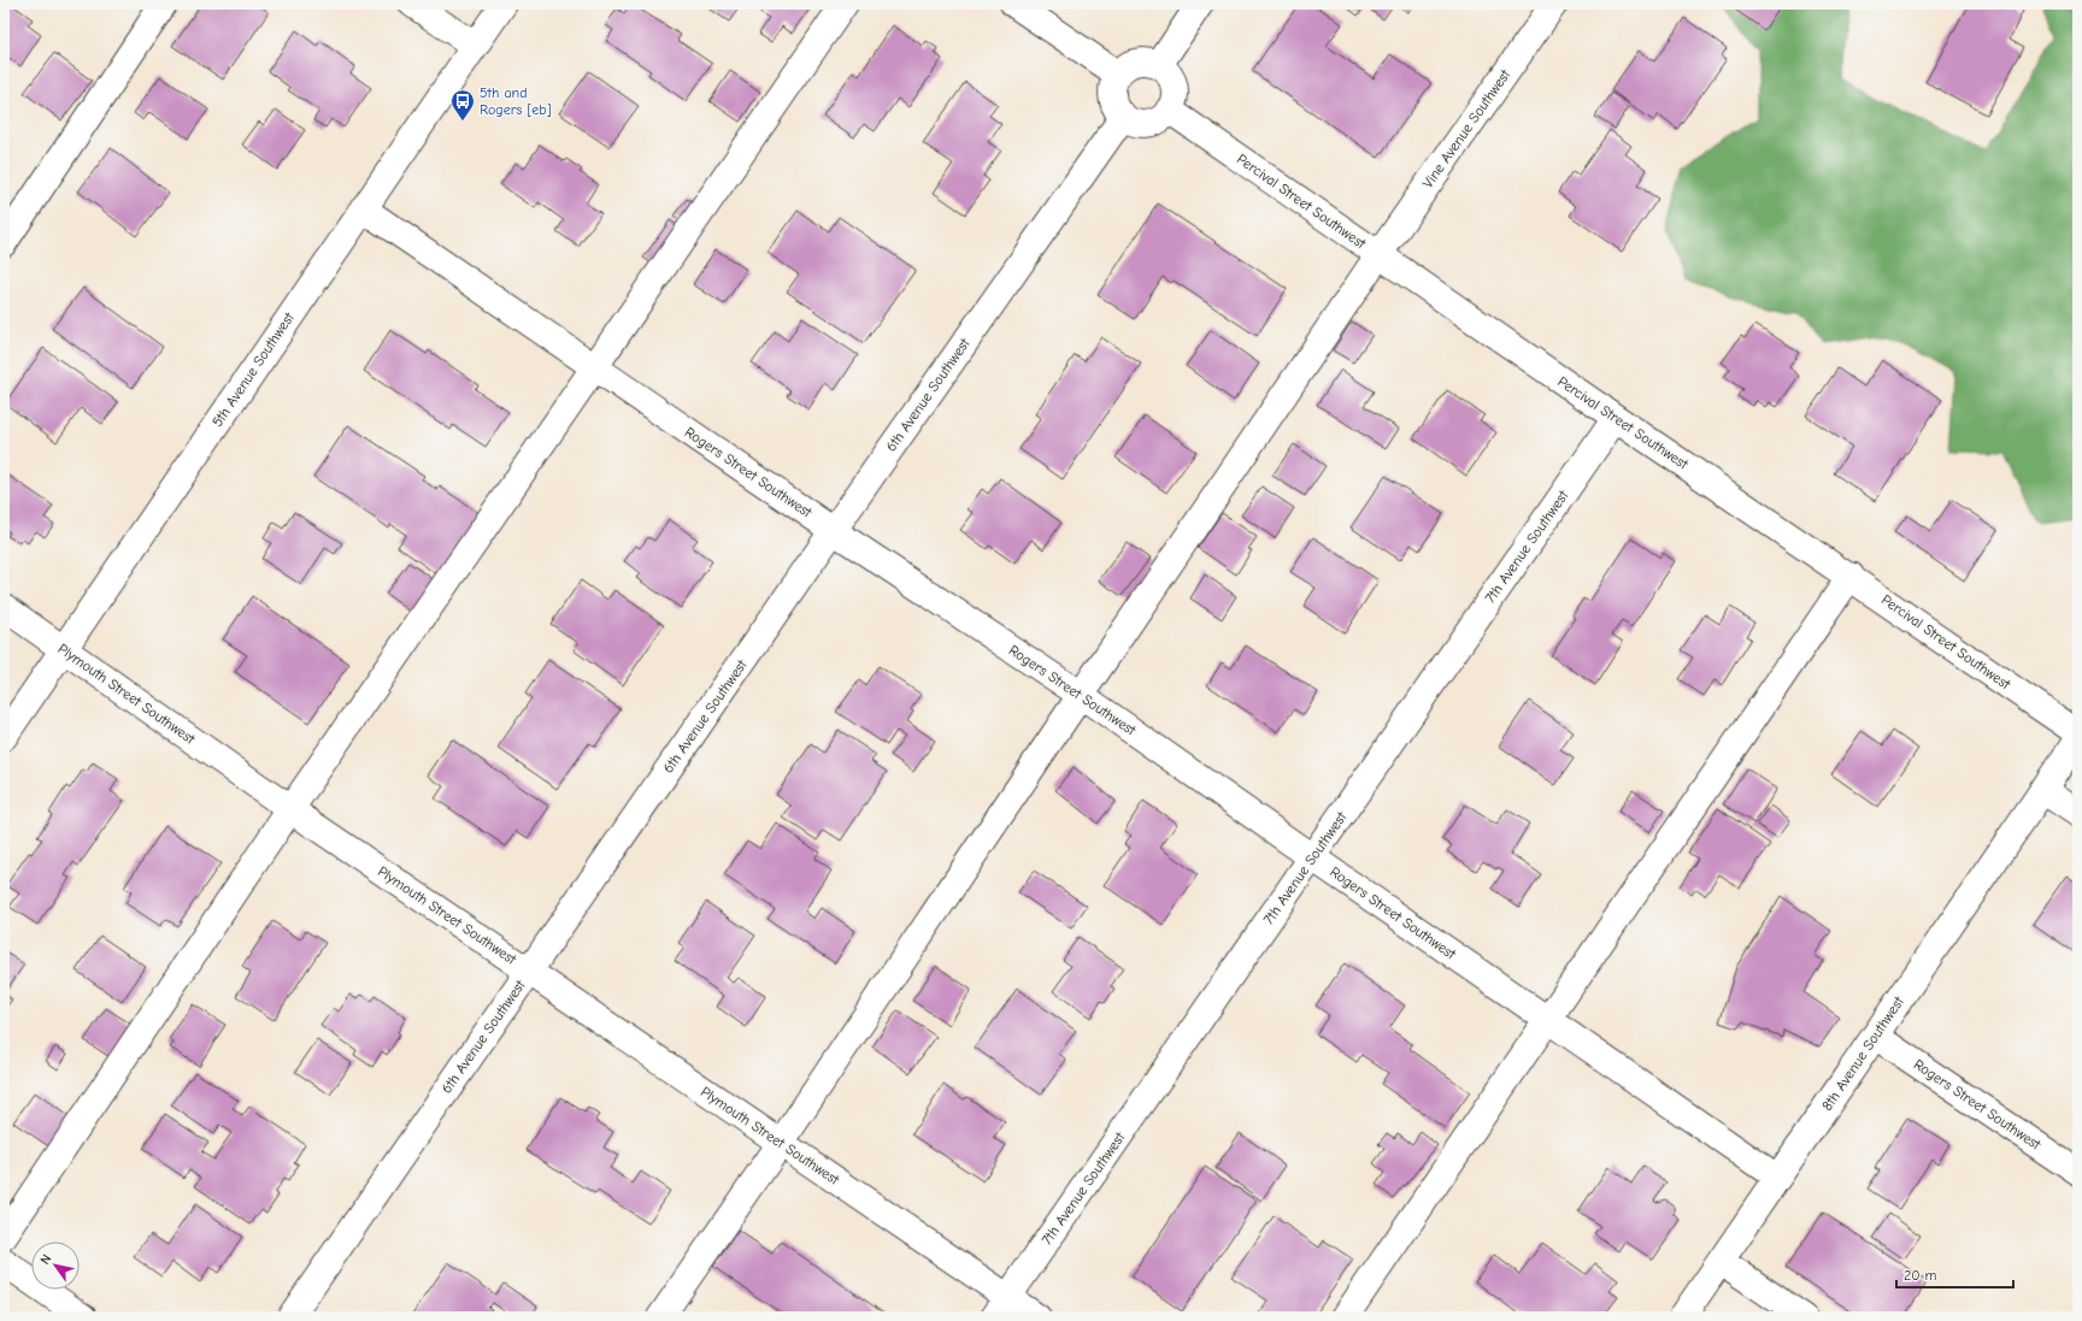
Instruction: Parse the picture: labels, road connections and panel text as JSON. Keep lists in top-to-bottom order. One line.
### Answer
{"streets":{"street":["Vine Avenue Southwest","Percival Street Southwest","5th Avenue Southwest","6th Avenue Southwest","Rogers Street Southwest","7th Avenue Southwest","Plymouth Street Southwest","8th Avenue Southwest"]},"crossings":[["Vine Avenue Southwest","Percival Street Southwest"],["Vine Avenue Southwest","Rogers Street Southwest"],["Vine Avenue Southwest","Plymouth Street Southwest"],["Percival Street Southwest","6th Avenue Southwest"],["Percival Street Southwest","7th Avenue Southwest"],["5th Avenue Southwest","Rogers Street Southwest"],["5th Avenue Southwest","Plymouth Street Southwest"],["6th Avenue Southwest","Rogers Street Southwest"],["6th Avenue Southwest","Plymouth Street Southwest"],["Rogers Street Southwest","7th Avenue Southwest"],["Rogers Street Southwest","8th Avenue Southwest"],["7th Avenue Southwest","Plymouth Street Southwest"]],"places":{"bus stop":["5th and Rogers [eb]"]},"scale_bar":"20 m","north":"top left"}
